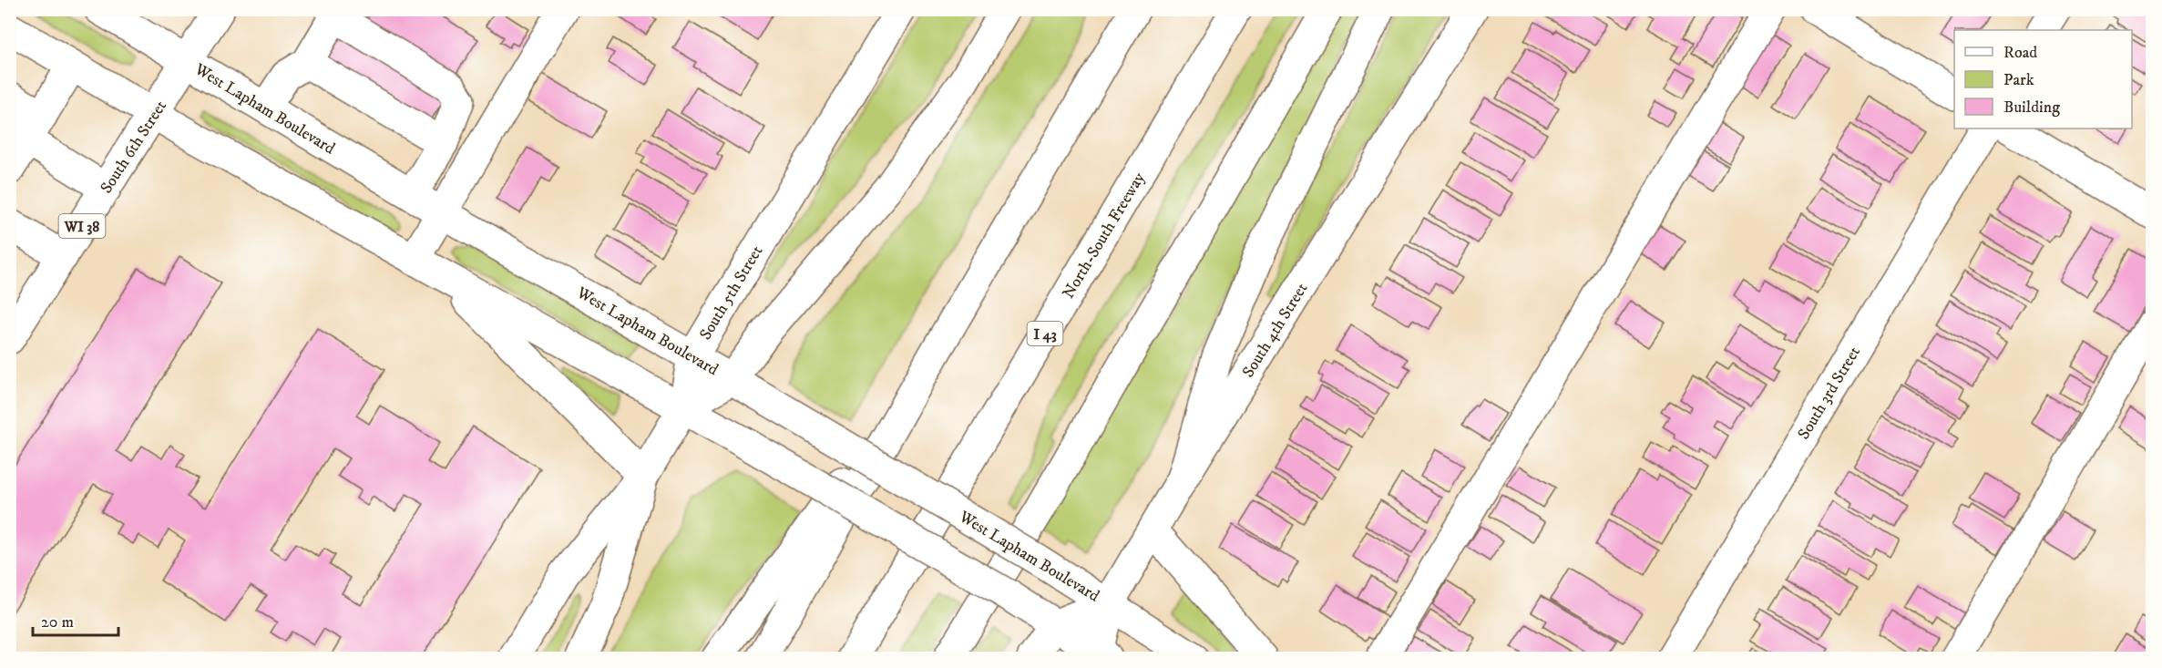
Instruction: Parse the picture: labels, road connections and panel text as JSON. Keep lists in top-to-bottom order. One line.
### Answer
{"streets":{"main road":["West Lapham Boulevard","South 6th Street","WI 38","North-South Freeway","South 5th Street","South 4th Street","I 43","South 3rd Street"]},"crossings":[["West Lapham Boulevard","South 6th Street"],["West Lapham Boulevard","South 5th Street"],["West Lapham Boulevard","South 4th Street"]],"legend":["Road","Park","Building"],"scale_bar":"20 m"}
